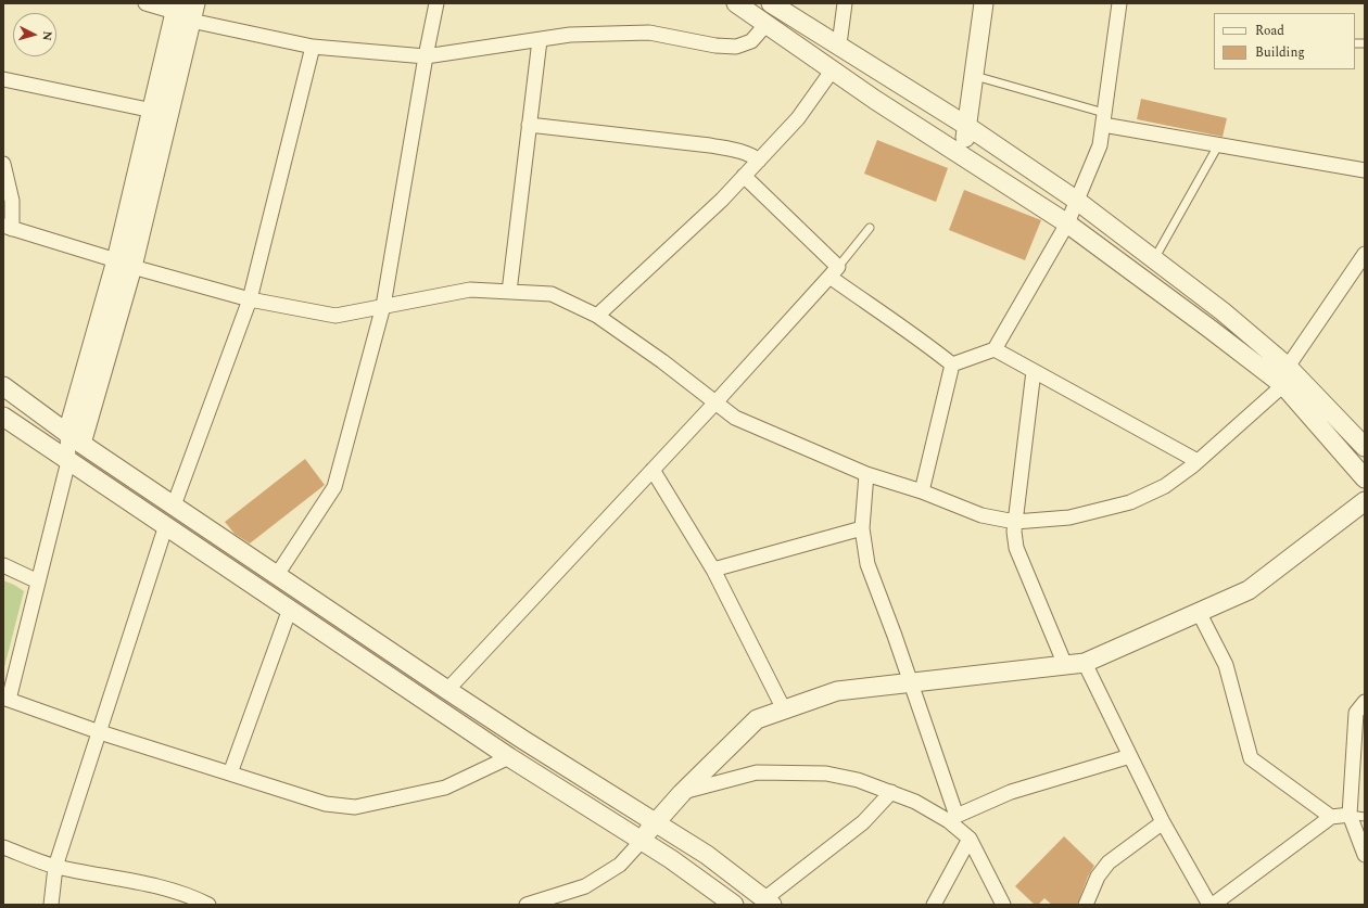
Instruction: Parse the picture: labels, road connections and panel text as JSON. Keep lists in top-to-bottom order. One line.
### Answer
{"legend":["Road","Building"],"north":"right"}
